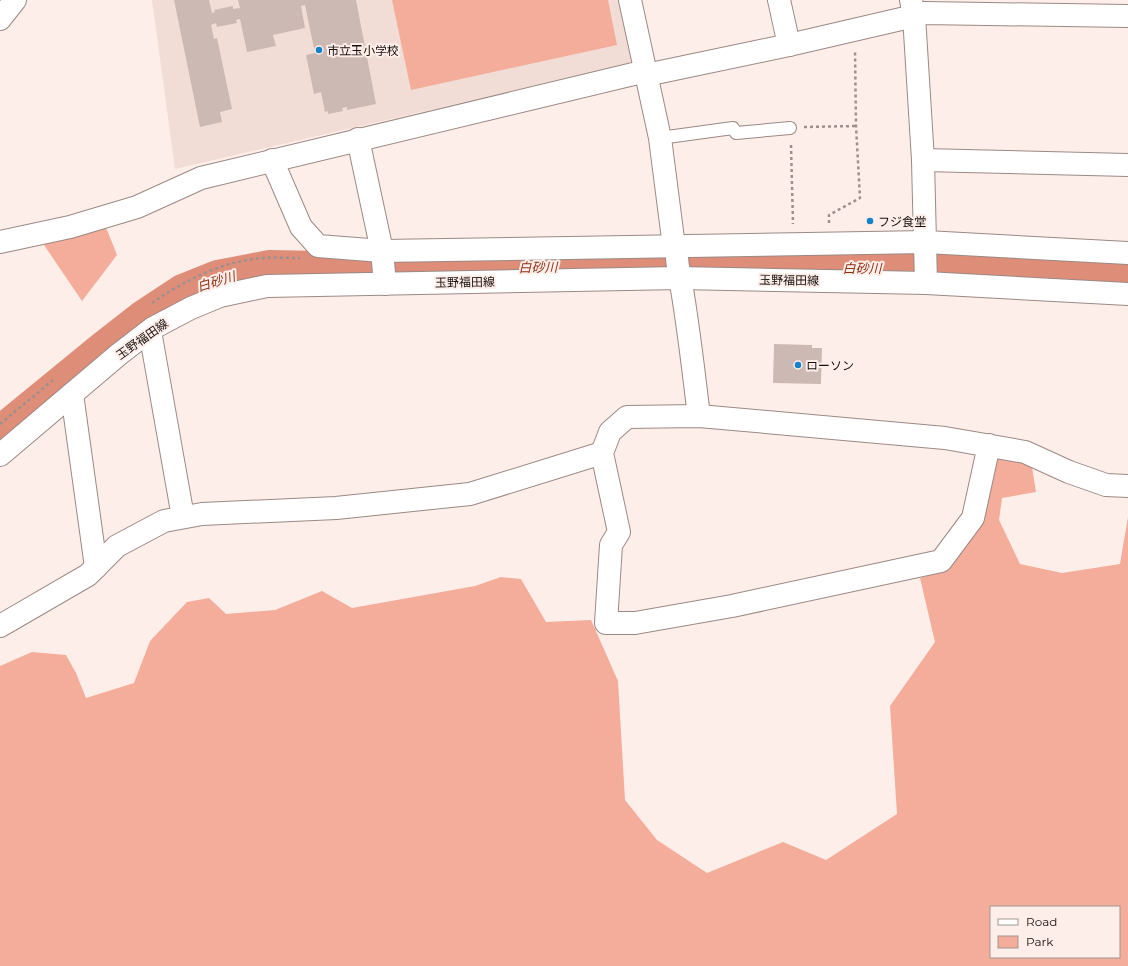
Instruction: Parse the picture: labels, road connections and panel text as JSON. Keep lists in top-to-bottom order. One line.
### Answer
{"streets":{"street":["玉野福田線"]},"water":["白砂川"],"places":["市立玉小学校","フジ食堂","ローソン"],"legend":["Road","Park"]}
